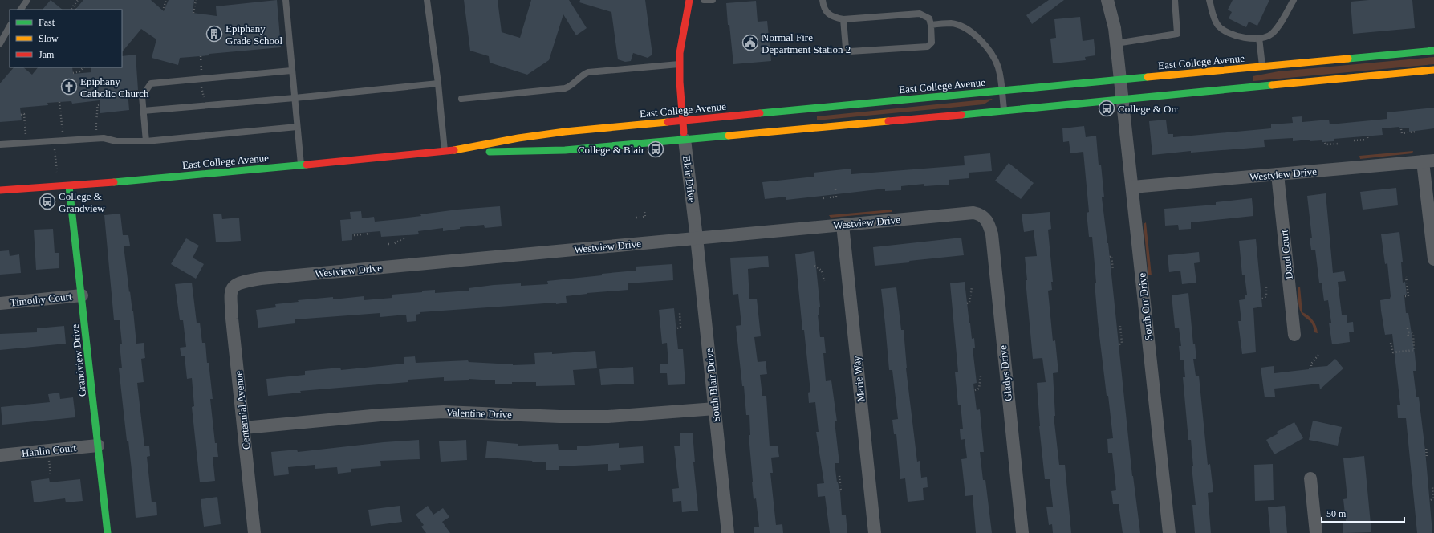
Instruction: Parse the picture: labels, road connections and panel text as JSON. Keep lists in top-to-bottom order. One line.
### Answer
{"streets":{"main road":["East College Avenue","Blair Drive","Grandview Drive"],"street":["Westview Drive","Doud Court","Timothy Court","South Orr Drive","Gladys Drive","Marie Way","South Blair Drive","Centennial Avenue","Valentine Drive","Hanlin Court"]},"crossings":[["East College Avenue","Blair Drive"],["East College Avenue","South Orr Drive"],["East College Avenue","Grandview Drive"],["Westview Drive","Blair Drive"],["Westview Drive","Doud Court"],["Westview Drive","South Orr Drive"],["Westview Drive","Gladys Drive"],["Westview Drive","Marie Way"],["Westview Drive","South Blair Drive"],["Westview Drive","Centennial Avenue"],["Blair Drive","South Blair Drive"],["Timothy Court","Grandview Drive"],["Grandview Drive","Hanlin Court"],["South Blair Drive","Valentine Drive"],["Centennial Avenue","Valentine Drive"]],"places":{"building":["Epiphany Grade School"],"public building":["Normal Fire Department Station 2"],"church":["Epiphany Catholic Church"],"bus stop":["College & Orr","College & Blair","College & Grandview"]},"legend":["Fast","Slow","Jam"],"scale_bar":"50 m"}
